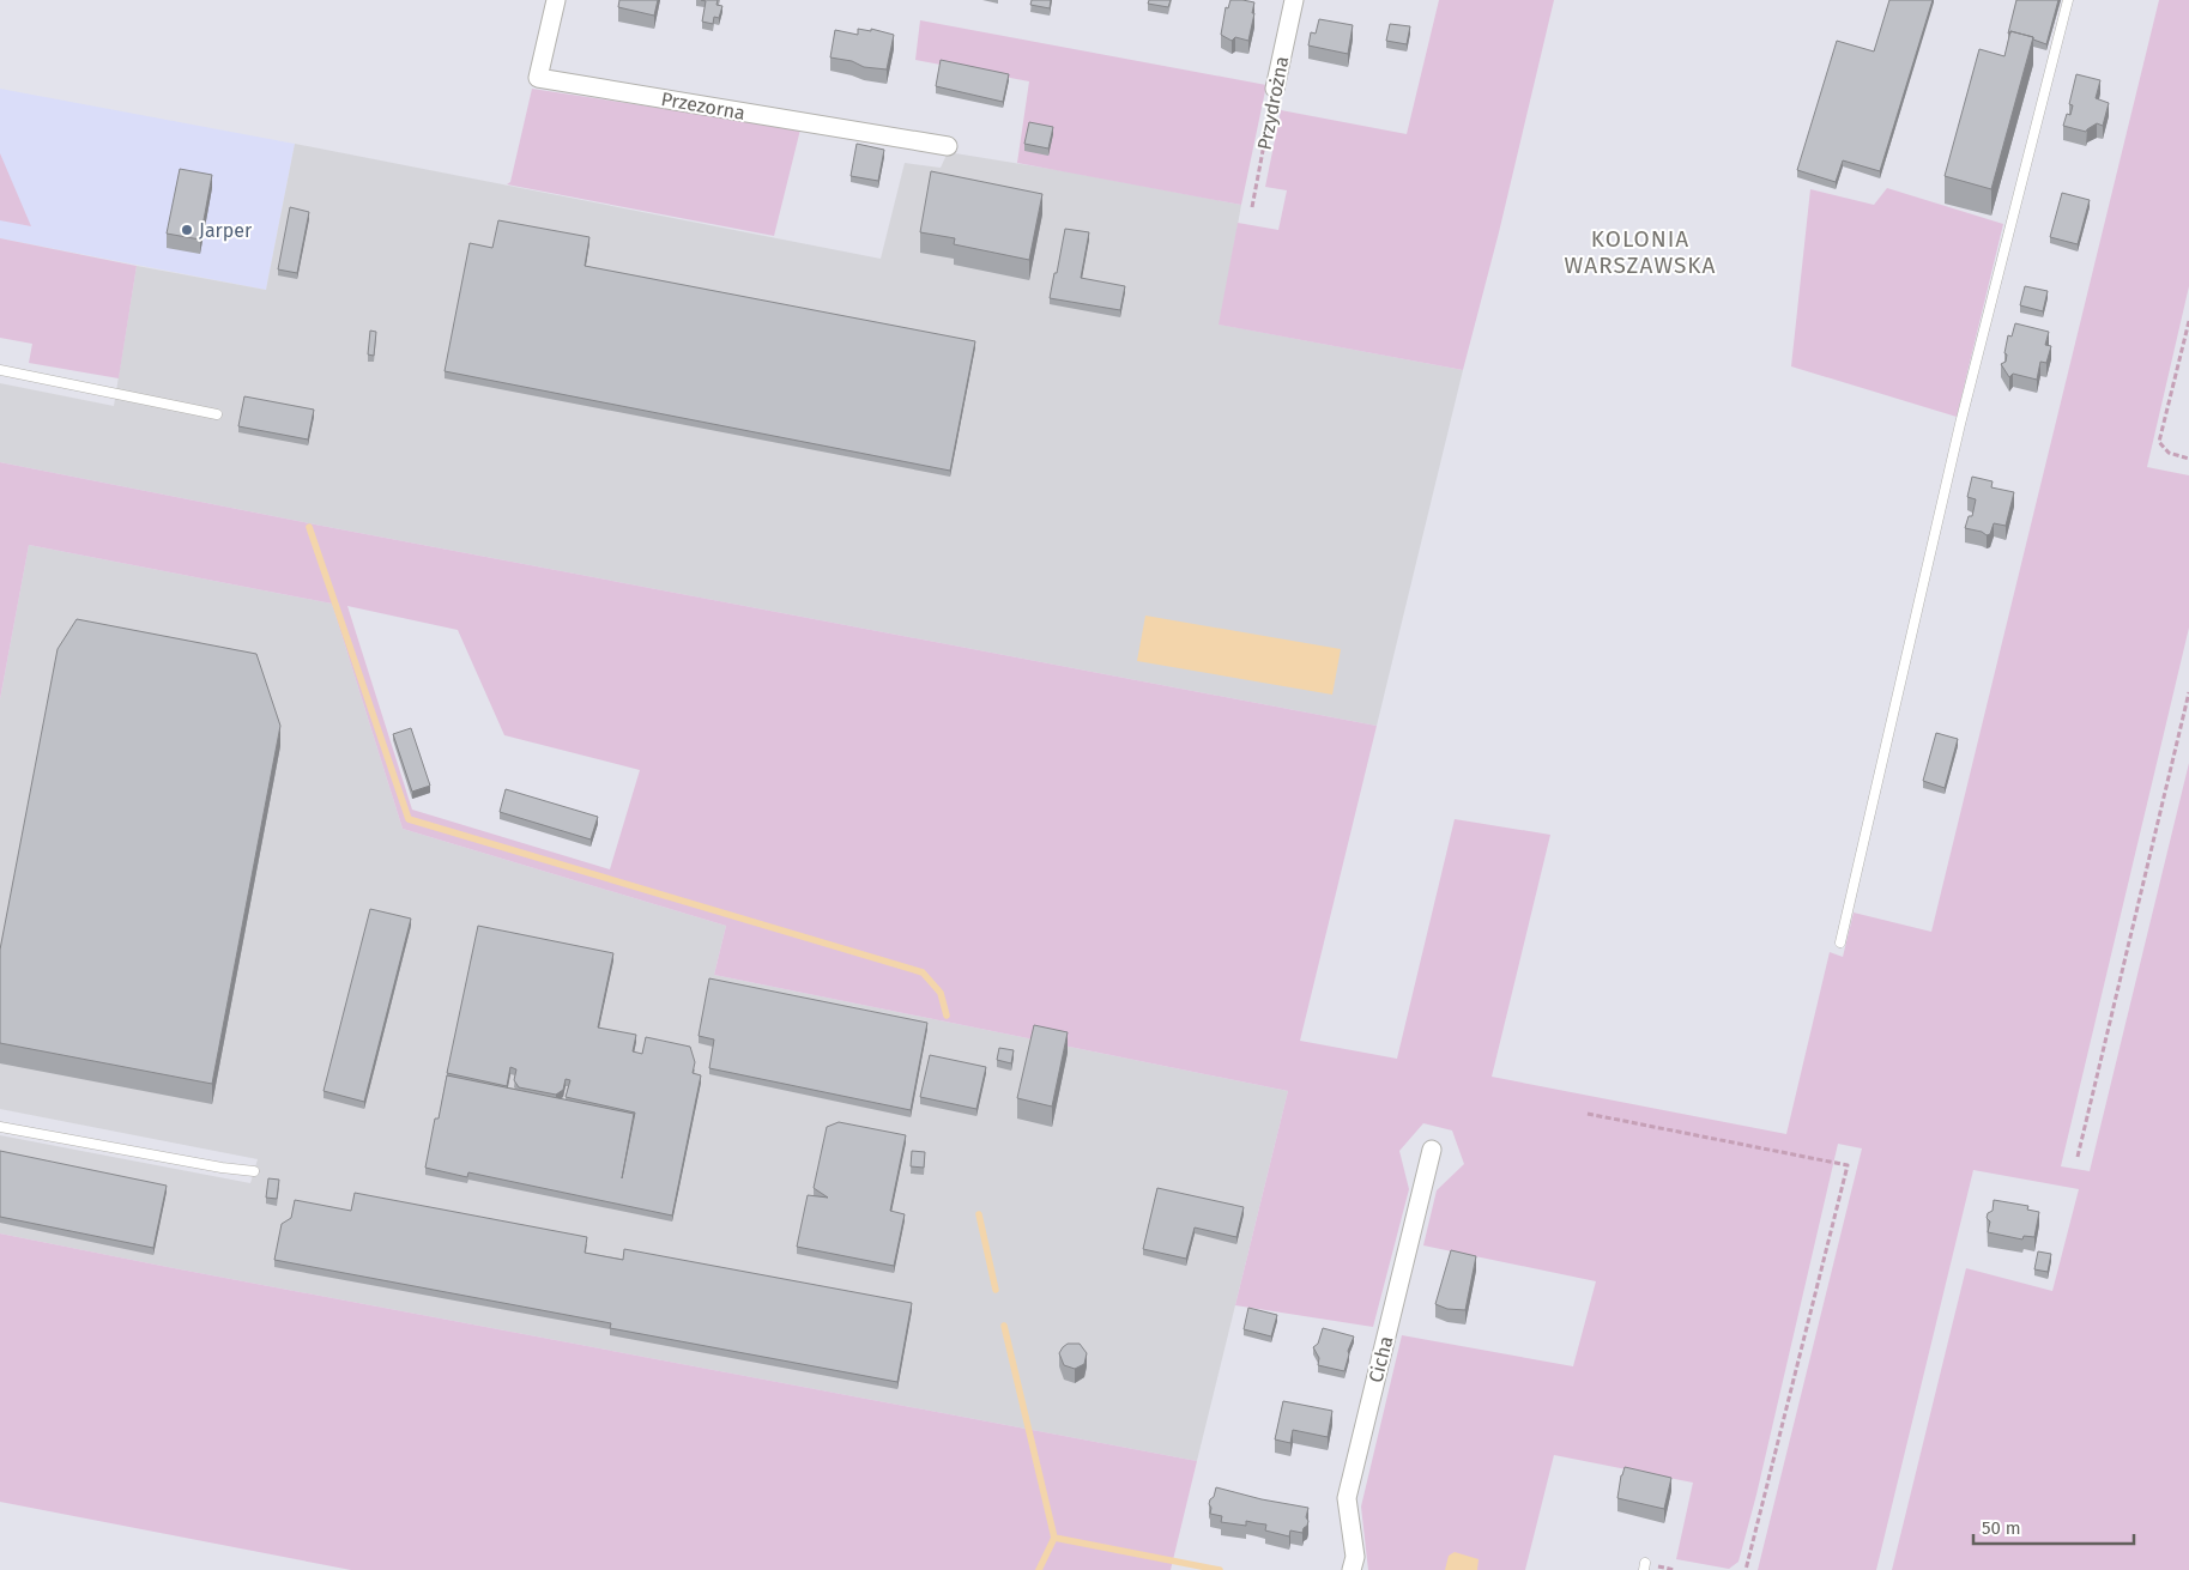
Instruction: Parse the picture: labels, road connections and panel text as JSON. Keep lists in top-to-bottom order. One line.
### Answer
{"streets":{"street":["Przydrożna","Przezorna","Cicha"]},"districts":["KOLONIA WARSZAWSKA"],"places":["Jarper"],"scale_bar":"50 m"}
